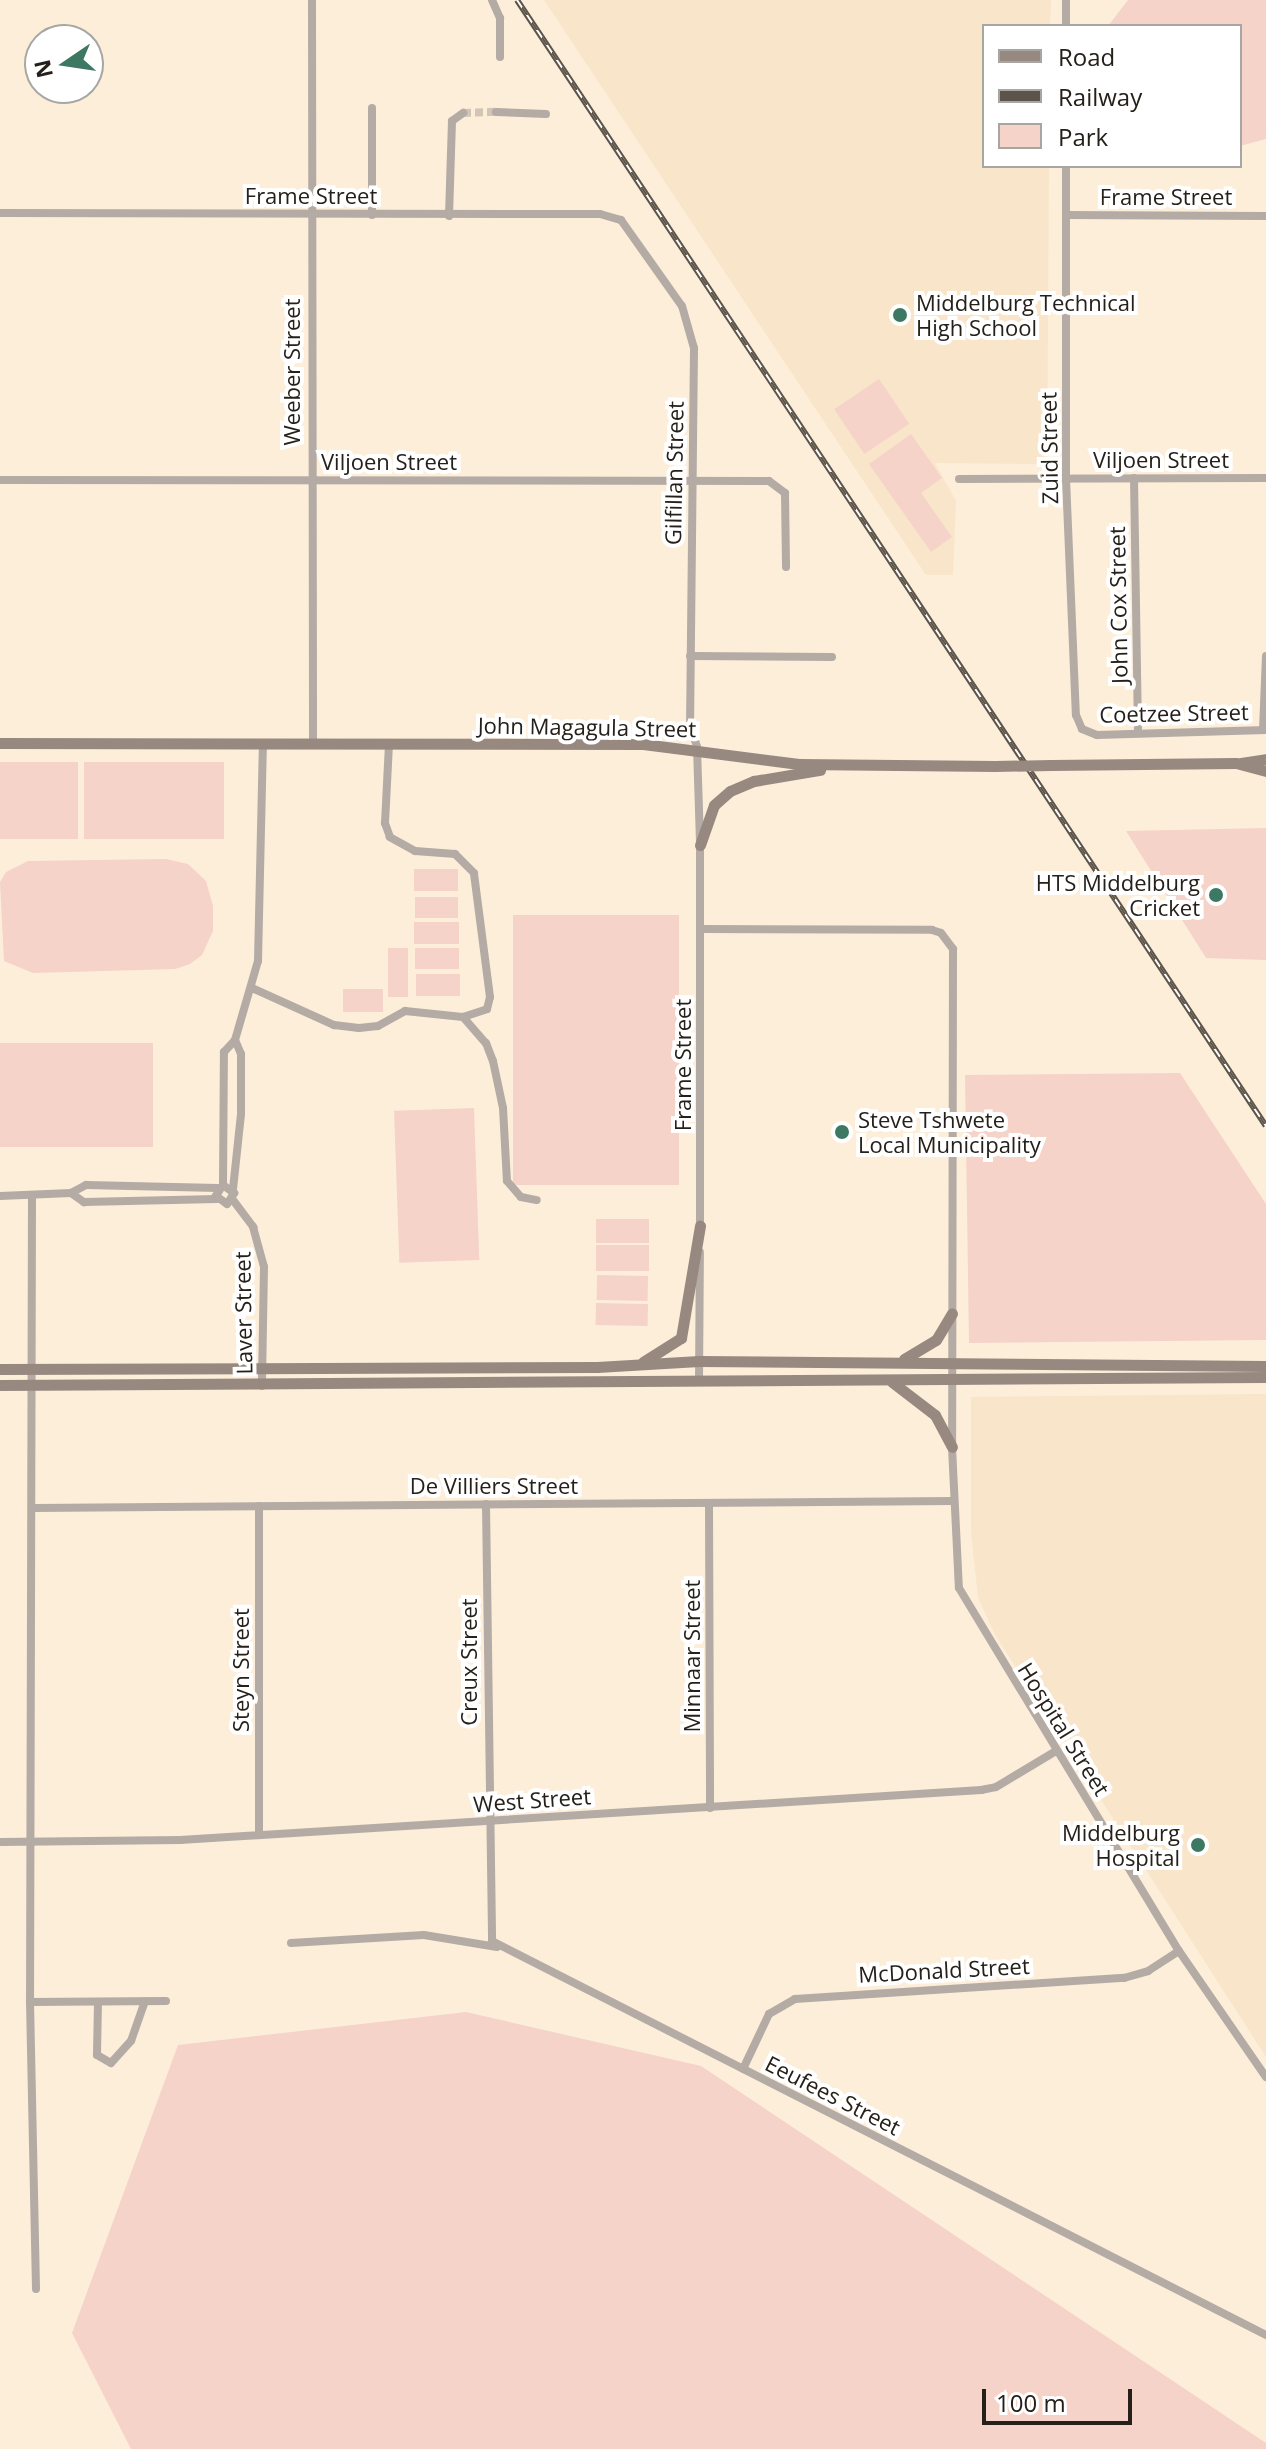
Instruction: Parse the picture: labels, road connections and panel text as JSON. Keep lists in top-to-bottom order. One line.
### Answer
{"streets":{"main road":["John Magagula Street"],"street":["Frame Street","Weeber Street","Zuid Street","Viljoen Street","Gilfillan Street","John Cox Street","Coetzee Street","Laver Street","De Villiers Street","Minnaar Street","Creux Street","Steyn Street","Hospital Street","West Street","McDonald Street","Eeufees Street"]},"crossings":[["Frame Street","Weeber Street"],["Frame Street","Zuid Street"],["Frame Street","Gilfillan Street"],["Frame Street","John Magagula Street"],["Frame Street","Hospital Street"],["Weeber Street","Viljoen Street"],["Weeber Street","John Magagula Street"],["Zuid Street","Viljoen Street"],["Zuid Street","Coetzee Street"],["Viljoen Street","Gilfillan Street"],["Viljoen Street","John Cox Street"],["Gilfillan Street","John Magagula Street"],["John Cox Street","Coetzee Street"],["De Villiers Street","Minnaar Street"],["De Villiers Street","Creux Street"],["De Villiers Street","Steyn Street"],["De Villiers Street","Hospital Street"],["Minnaar Street","West Street"],["Creux Street","West Street"],["Steyn Street","West Street"],["Hospital Street","West Street"],["Hospital Street","McDonald Street"],["McDonald Street","Eeufees Street"]],"places":["Middelburg Technical High School","HTS Middelburg Cricket","Steve Tshwete Local Municipality","Middelburg Hospital"],"legend":["Road","Railway","Park"],"scale_bar":"100 m","north":"left"}
